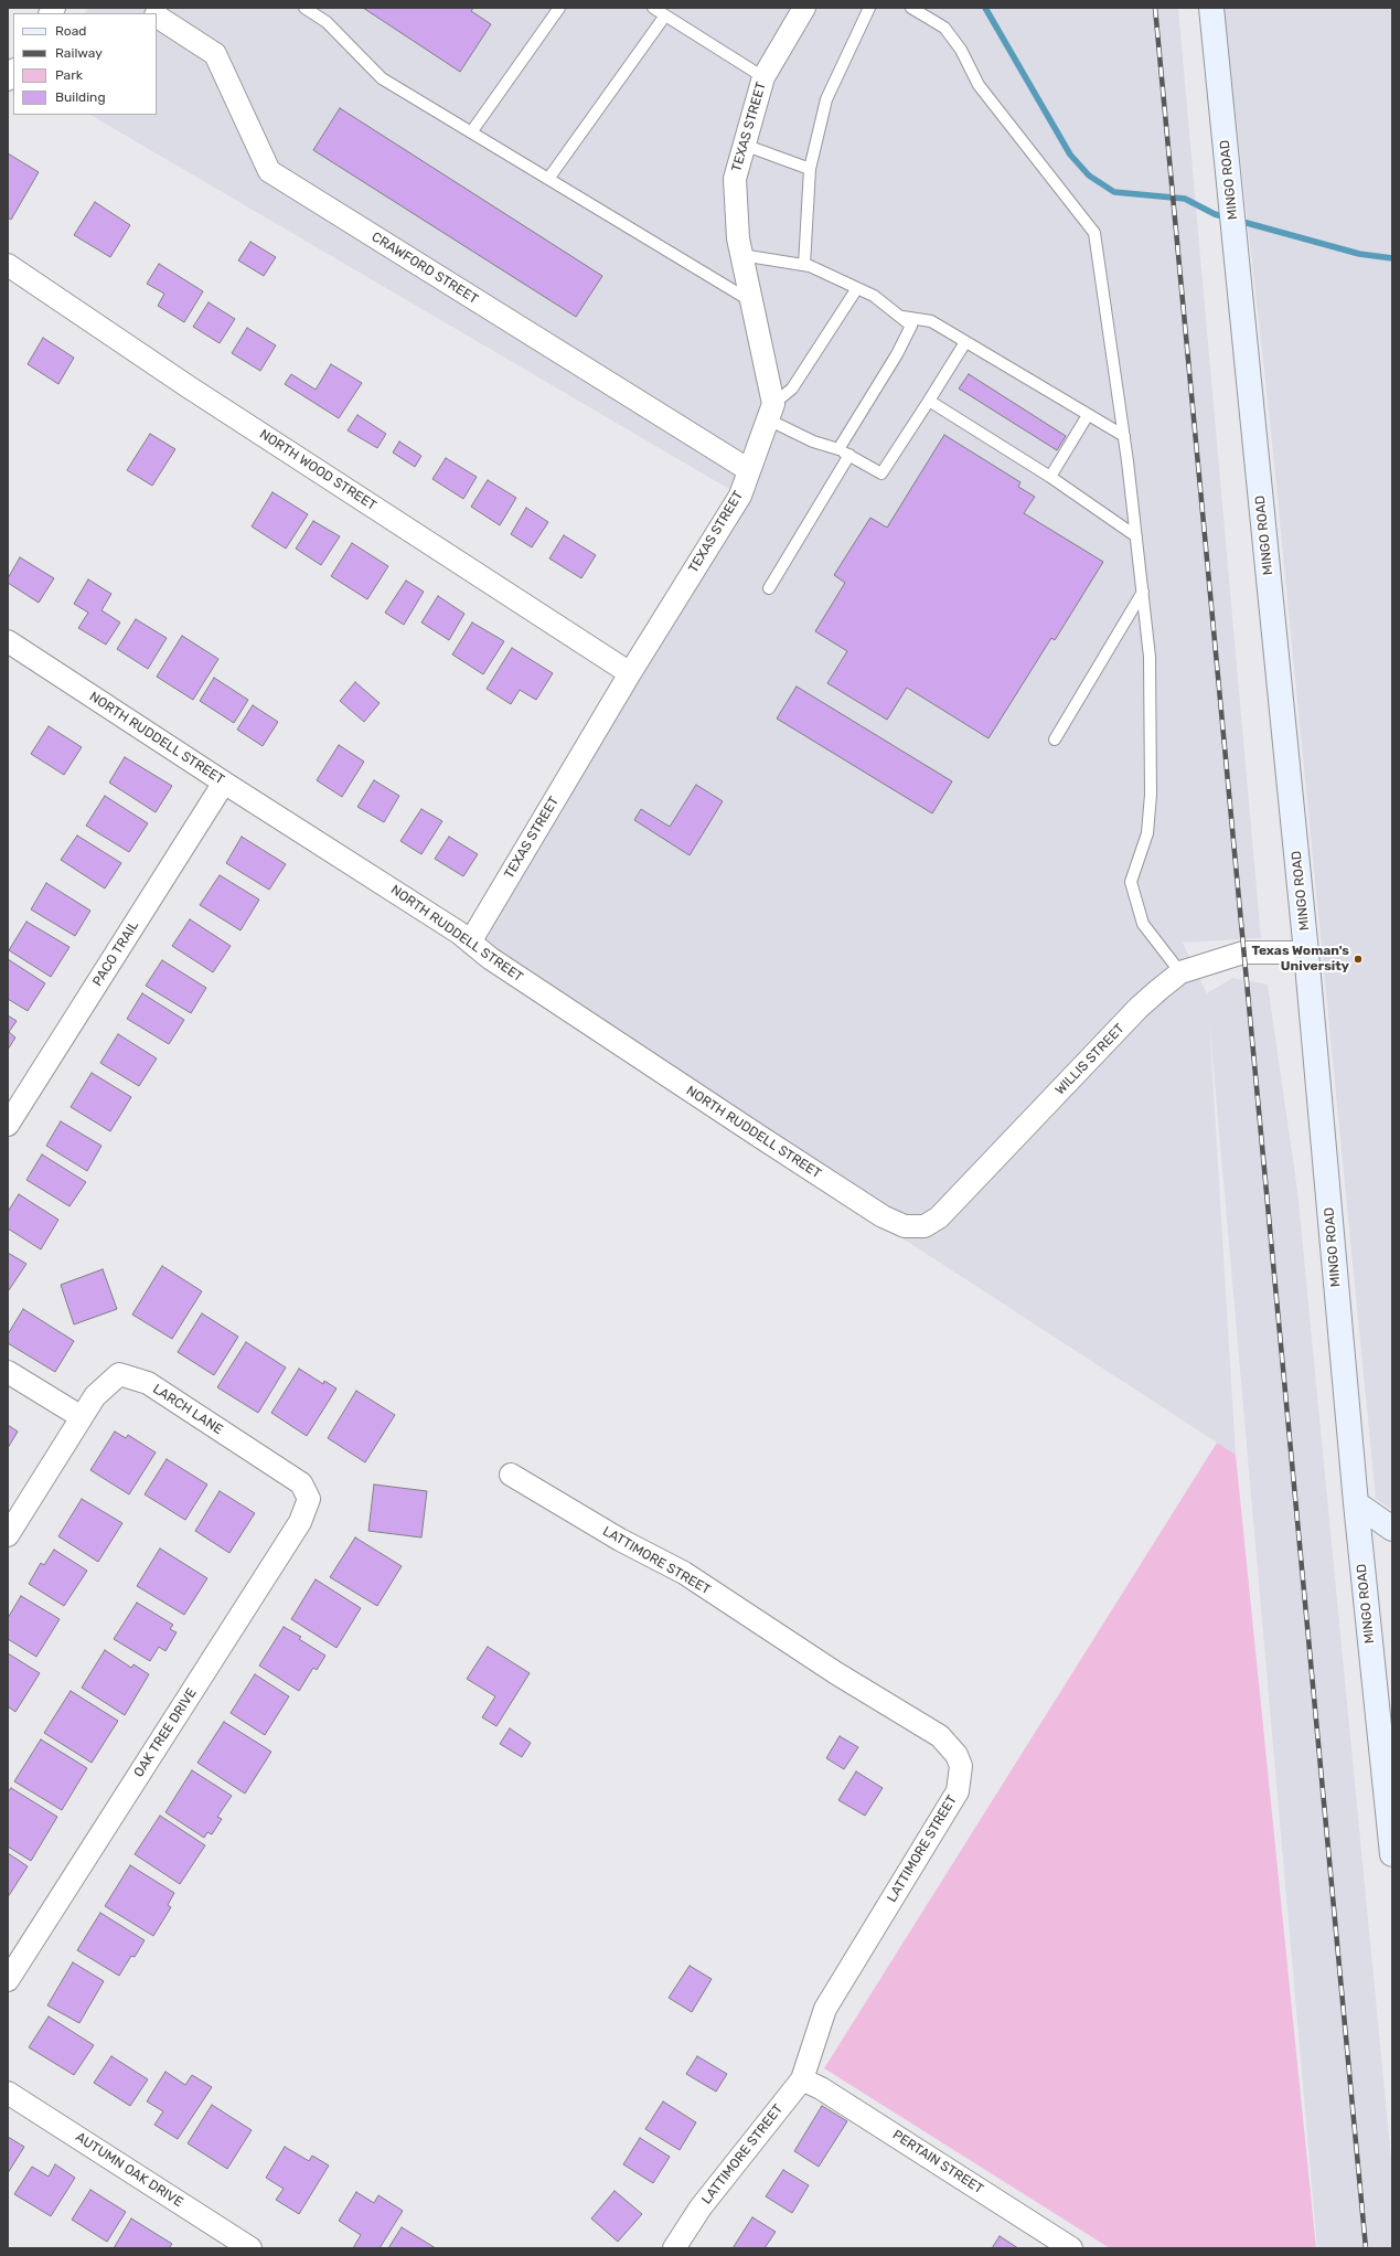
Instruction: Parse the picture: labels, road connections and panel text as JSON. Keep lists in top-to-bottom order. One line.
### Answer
{"streets":{"street":["TEXAS STREET","MINGO ROAD","CRAWFORD STREET","NORTH WOOD STREET","NORTH RUDDELL STREET","PACO TRAIL","WILLIS STREET","LARCH LANE","LATTIMORE STREET","OAK TREE DRIVE","PERTAIN STREET","AUTUMN OAK DRIVE"]},"crossings":[["TEXAS STREET","CRAWFORD STREET"],["TEXAS STREET","NORTH WOOD STREET"],["TEXAS STREET","NORTH RUDDELL STREET"],["MINGO ROAD","WILLIS STREET"],["NORTH RUDDELL STREET","PACO TRAIL"],["NORTH RUDDELL STREET","WILLIS STREET"],["LARCH LANE","OAK TREE DRIVE"],["LATTIMORE STREET","PERTAIN STREET"]],"places":["Texas Woman's University"],"legend":["Road","Railway","Park","Building"]}
